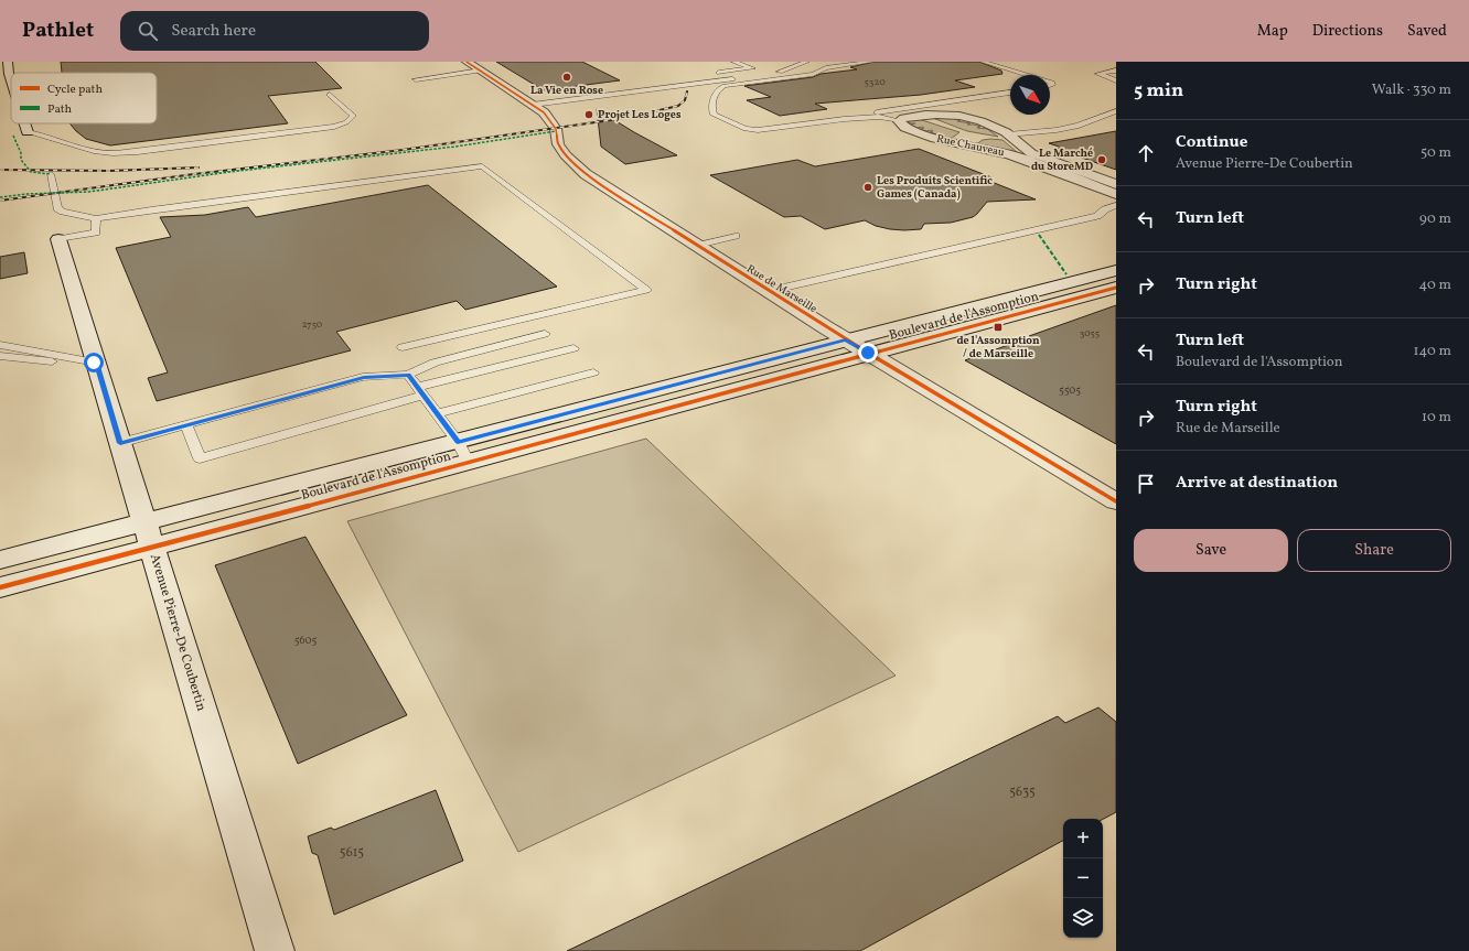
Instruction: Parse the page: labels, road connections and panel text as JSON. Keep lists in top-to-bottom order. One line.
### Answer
{"streets":{"street":["Rue Chauveau","Rue de Marseille","Boulevard de l'Assomption","Avenue Pierre-De Coubertin"]},"crossings":[["Rue de Marseille","Boulevard de l'Assomption"],["Boulevard de l'Assomption","Avenue Pierre-De Coubertin"]],"places":{"other":["La Vie en Rose","Projet Les Loges","Le Marché du StoreMD","Les Produits Scientific Games (Canada)"],"transit":["de l'Assomption / de Marseille"]},"house_numbers":["5320","2750","3055","5505","5605","5635","5615"],"legend":["Cycle path","Path"],"north":"bottom right","page":{"header":"Pathlet","search":"Search here","nav":["Map","Directions","Saved"],"heading":["5 min","Walk · 330 m"],"list":[["Continue","Avenue Pierre-De Coubertin","50 m"],["Turn left","90 m"],["Turn right","40 m"],["Turn left","Boulevard de l'Assomption","140 m"],["Turn right","Rue de Marseille","10 m"],"Arrive at destination"],"buttons":["Save","Share"],"map_buttons":["+","−"]}}
